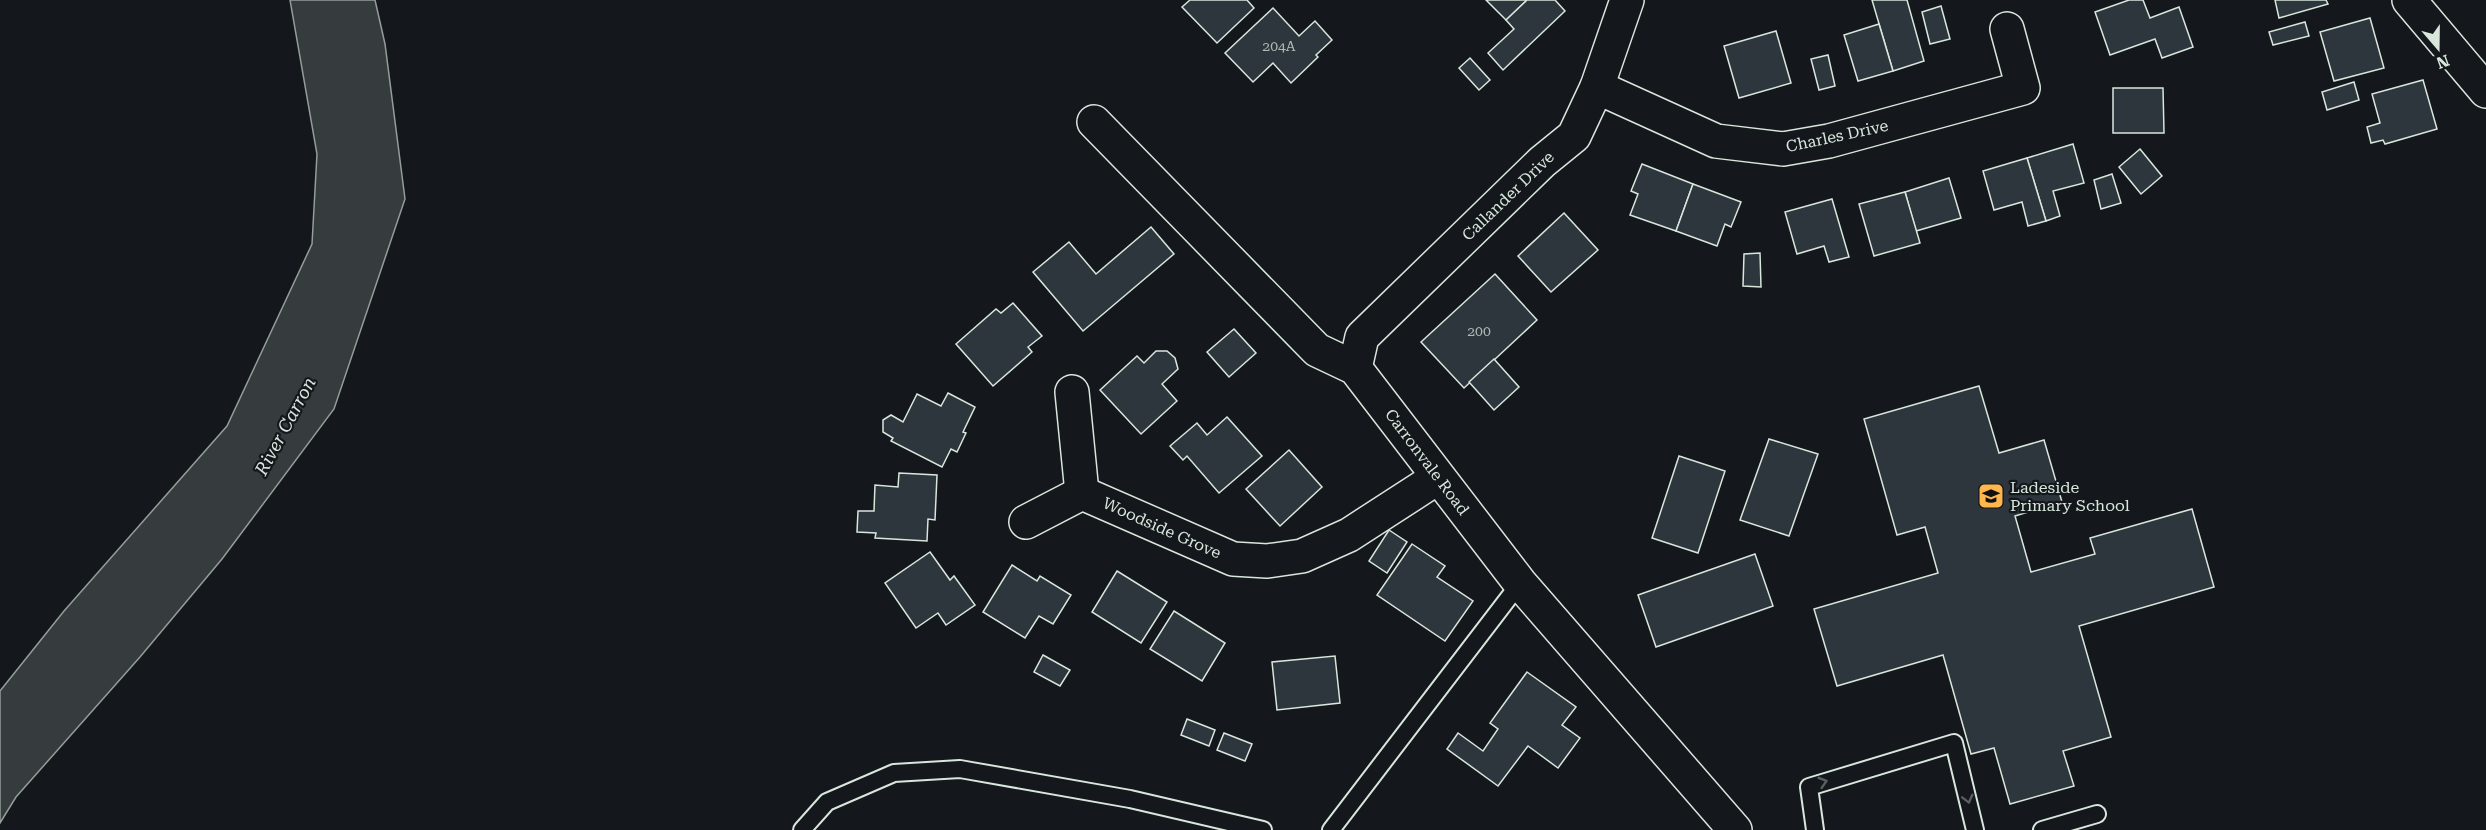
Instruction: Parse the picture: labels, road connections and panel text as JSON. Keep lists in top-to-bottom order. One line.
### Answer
{"streets":{"street":["Charles Drive","Callander Drive","Carronvale Road","Woodside Grove"]},"crossings":[["Charles Drive","Callander Drive"],["Callander Drive","Carronvale Road"],["Carronvale Road","Woodside Grove"]],"water":["River Carron"],"places":{"school or university":["Ladeside Primary School"]},"house_numbers":["204A","200"],"north":"bottom"}
